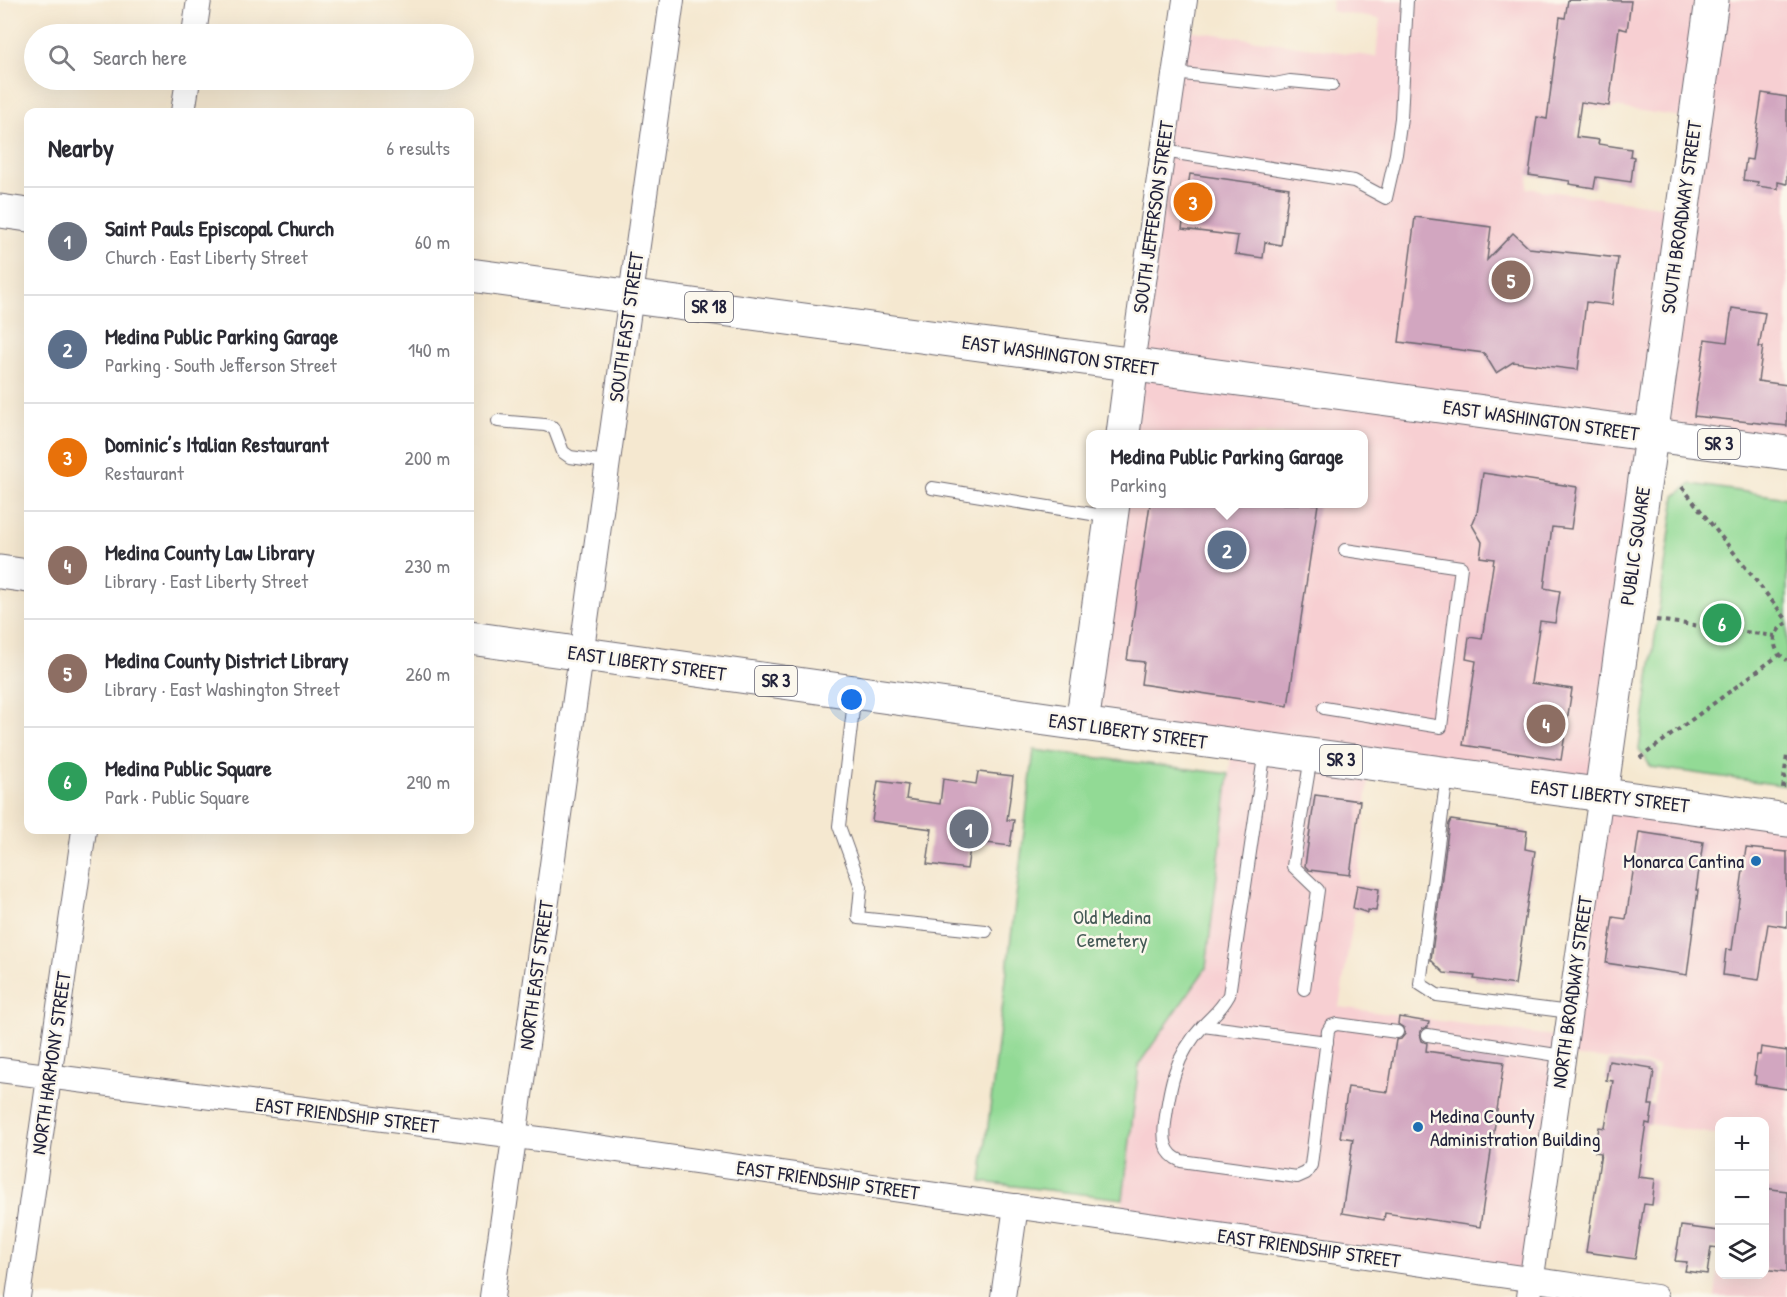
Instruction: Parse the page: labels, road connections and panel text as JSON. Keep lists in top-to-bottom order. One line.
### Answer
{"streets":{"main road":["SOUTH JEFFERSON STREET","SOUTH BROADWAY STREET","SR 18","EAST WASHINGTON STREET","SR 3","PUBLIC SQUARE","EAST LIBERTY STREET"],"street":["SOUTH EAST STREET","NORTH EAST STREET","NORTH BROADWAY STREET","NORTH HARMONY STREET","EAST FRIENDSHIP STREET"]},"crossings":[["SOUTH JEFFERSON STREET","EAST WASHINGTON STREET"],["SOUTH BROADWAY STREET","EAST WASHINGTON STREET"],["SOUTH BROADWAY STREET","SR 3"],["SOUTH BROADWAY STREET","PUBLIC SQUARE"],["SOUTH EAST STREET","EAST WASHINGTON STREET"],["SOUTH EAST STREET","EAST LIBERTY STREET"],["SOUTH EAST STREET","NORTH EAST STREET"],["EAST WASHINGTON STREET","SR 3"],["EAST WASHINGTON STREET","PUBLIC SQUARE"],["SR 3","PUBLIC SQUARE"],["PUBLIC SQUARE","EAST LIBERTY STREET"],["PUBLIC SQUARE","NORTH BROADWAY STREET"],["EAST LIBERTY STREET","NORTH EAST STREET"],["EAST LIBERTY STREET","NORTH BROADWAY STREET"],["NORTH EAST STREET","EAST FRIENDSHIP STREET"],["NORTH BROADWAY STREET","EAST FRIENDSHIP STREET"],["NORTH HARMONY STREET","EAST FRIENDSHIP STREET"]],"parks":["Old Medina Cemetery"],"places":["Monarca Cantina","Medina County Administration Building"],"page":{"search":"Search here","heading":["Nearby","6 results"],"pins":["3","5","2","6","4","1"],"list":[{"mark":"1","name":"Saint Pauls Episcopal Church","note":"Church · East Liberty Street","value":"60 m"},{"mark":"2","name":"Medina Public Parking Garage","note":"Parking · South Jefferson Street","value":"140 m"},{"mark":"3","name":"Dominic’s Italian Restaurant","note":"Restaurant","value":"200 m"},{"mark":"4","name":"Medina County Law Library","note":"Library · East Liberty Street","value":"230 m"},{"mark":"5","name":"Medina County District Library","note":"Library · East Washington Street","value":"260 m"},{"mark":"6","name":"Medina Public Square","note":"Park · Public Square","value":"290 m"}],"popup":["Medina Public Parking Garage","Parking"],"map_buttons":["+","−"]}}
